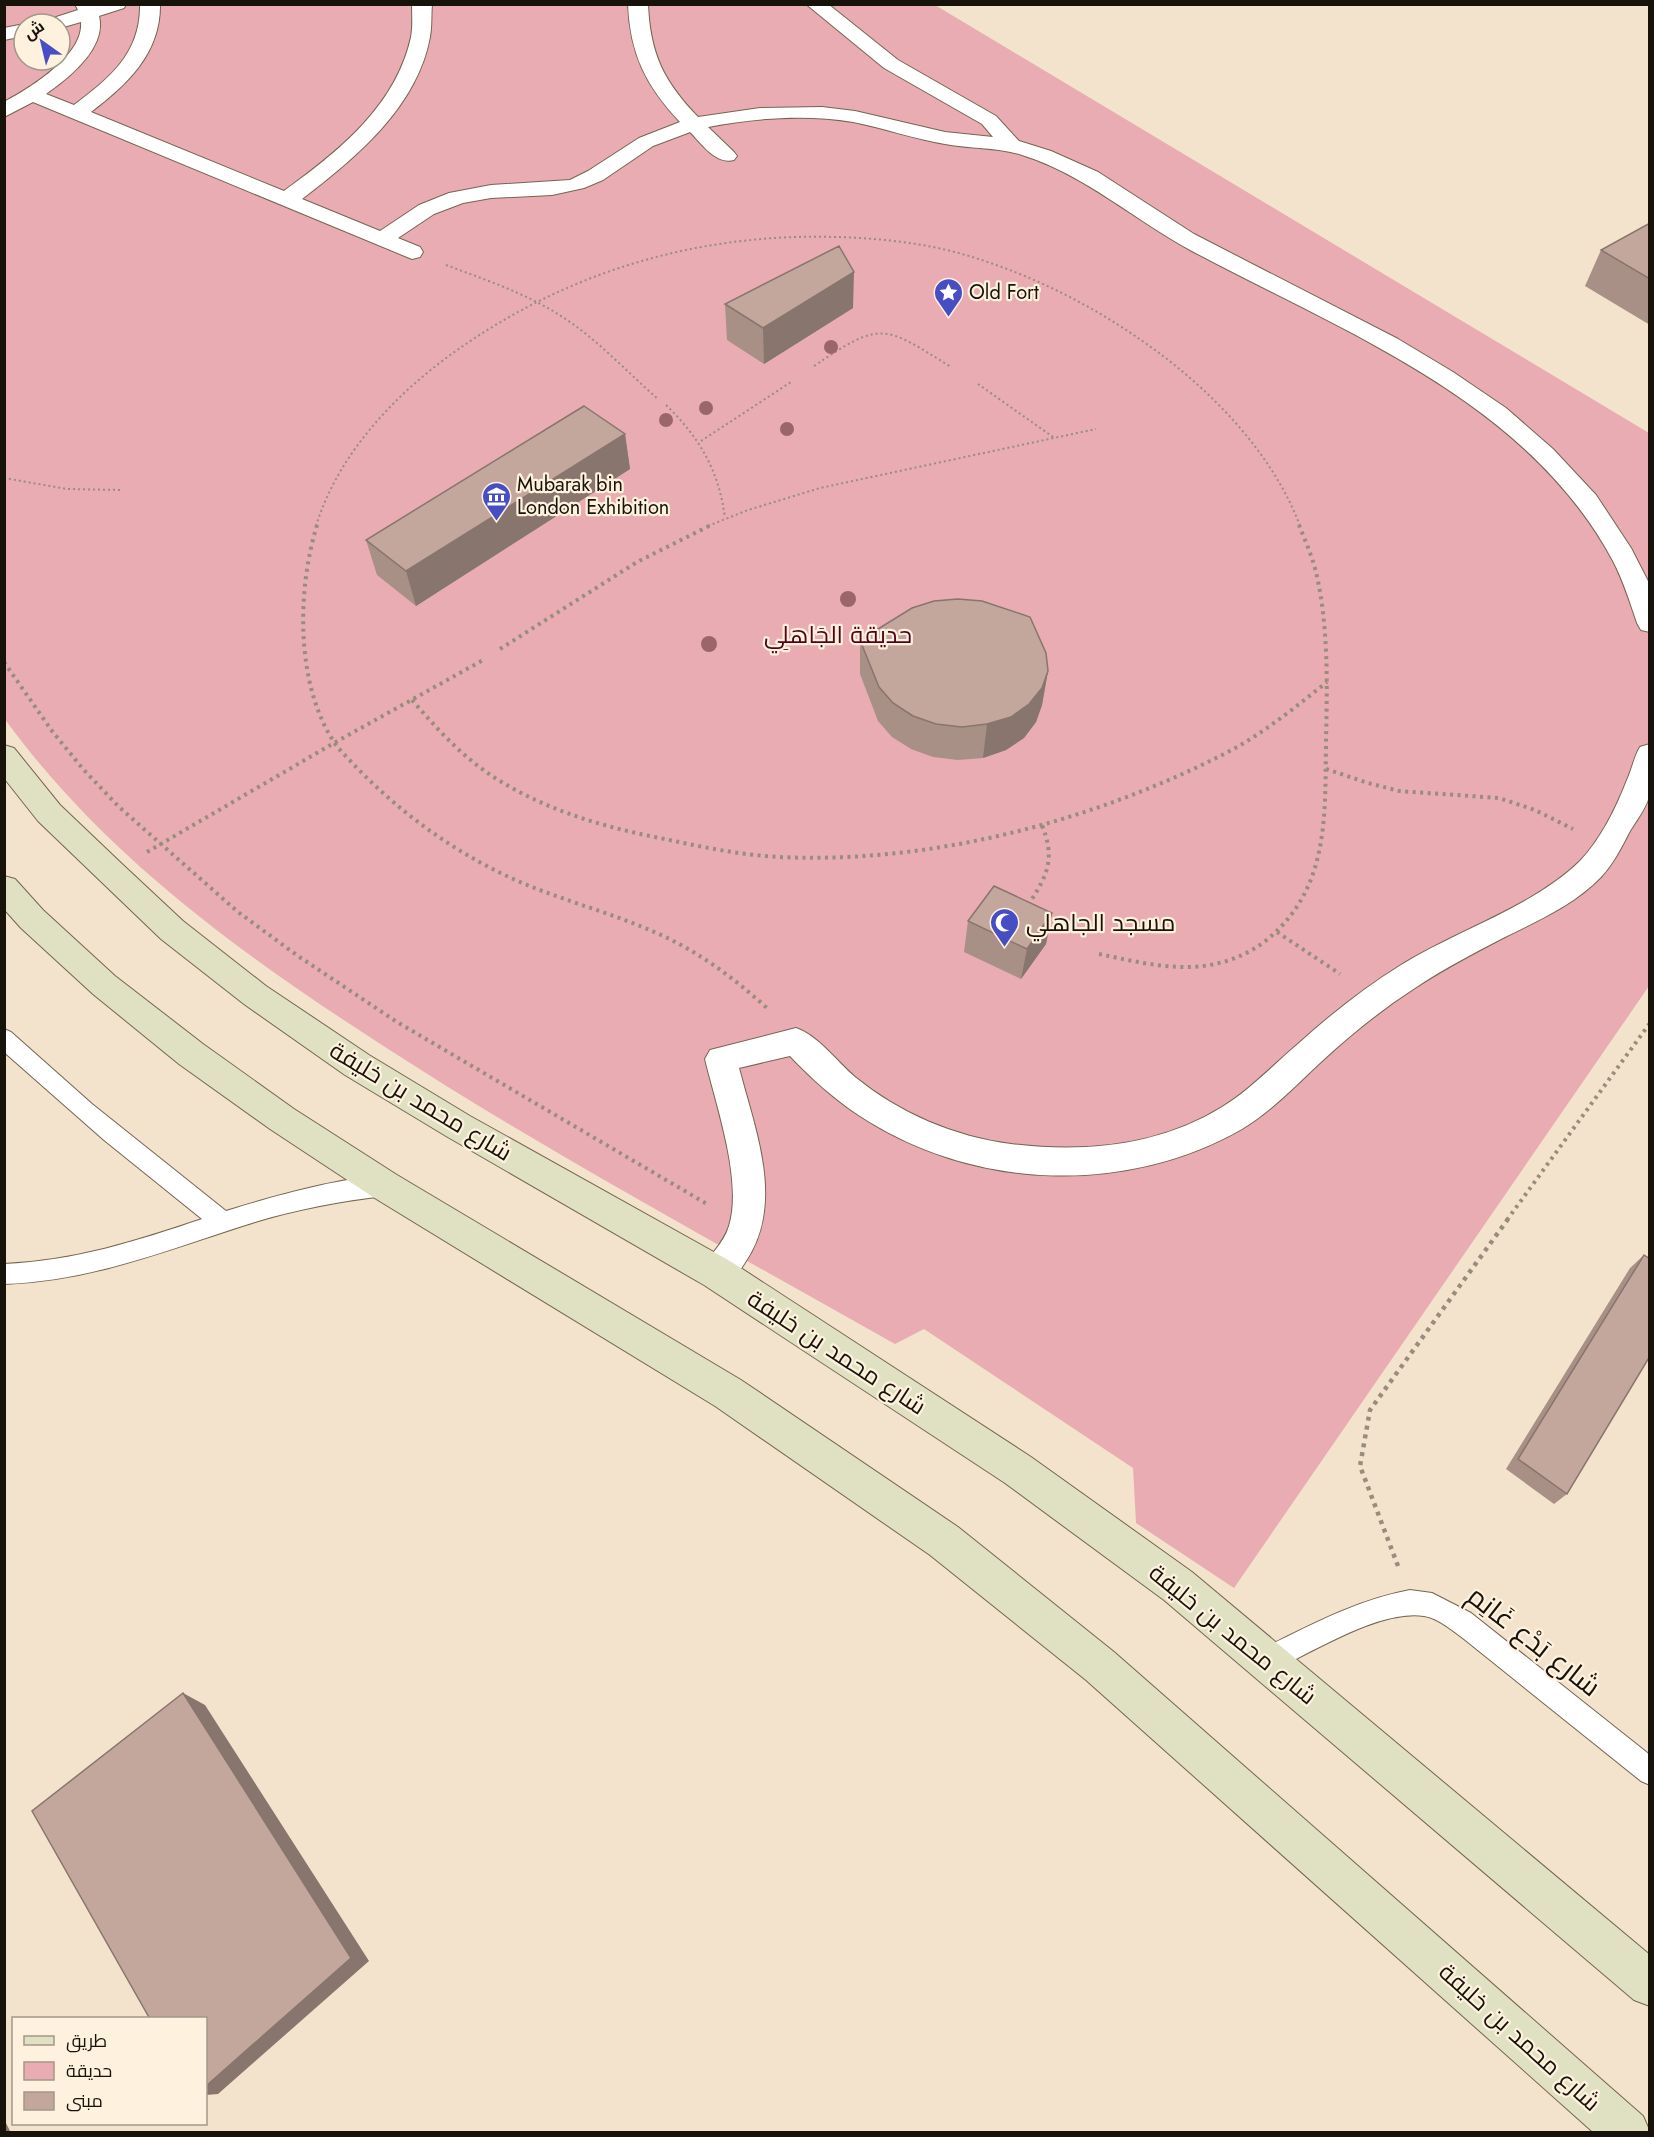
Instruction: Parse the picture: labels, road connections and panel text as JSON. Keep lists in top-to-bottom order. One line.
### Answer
{"streets":{"main road":["شارع محمد بن خليفة"],"lane":["شارع بَدْع غَانِم"]},"crossings":[["شارع محمد بن خليفة","شارع بَدْع غَانِم"]],"parks":["حديقة الجَاهلِي"],"places":{"place":["Old Fort"],"museum":["Mubarak bin London Exhibition"],"mosque":["مسجد الجاهلي"]},"legend":["طريق","حديقة","مبنى"],"north":"top left"}
